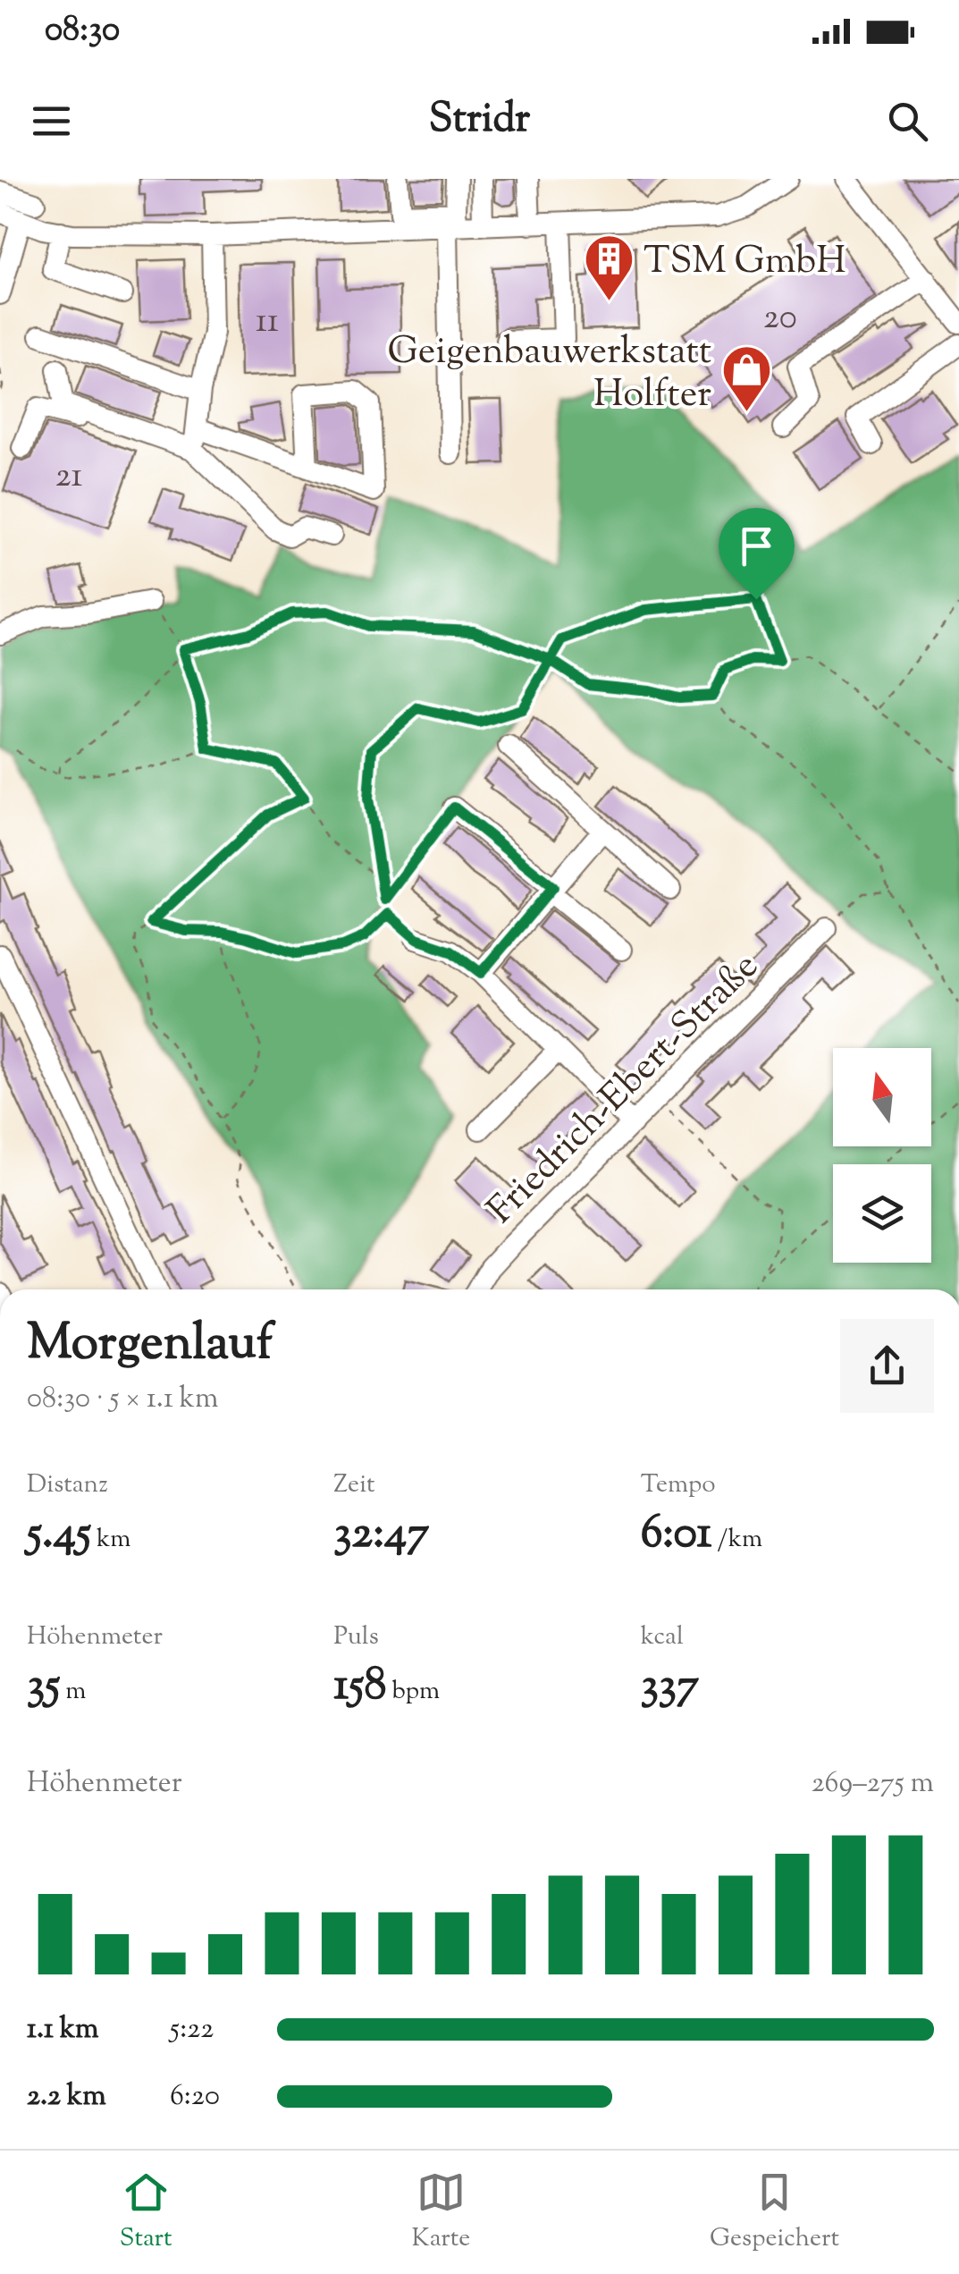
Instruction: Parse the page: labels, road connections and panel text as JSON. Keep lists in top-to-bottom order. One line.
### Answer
{"streets":{"street":["Friedrich-Ebert-Straße"]},"places":{"building":["TSM GmbH"],"shop":["Geigenbauwerkstatt Holfter"]},"house_numbers":["20","11","21"],"north":"top","page":{"status":"08:30","header":"Stridr","heading":["Morgenlauf","08:30 · 5 × 1.1 km"],"stats":[["Distanz","5.45 km"],["Zeit","32:47"],["Tempo","6:01 /km"],["Höhenmeter","35 m"],["Puls","158 bpm"],["kcal","337"]],"chart":["Höhenmeter","269–275 m"],"list":[{"name":"1.1 km","note":"5:22"},{"name":"2.2 km","note":"6:20"}],"tabs":["Start","Karte","Gespeichert"]}}
